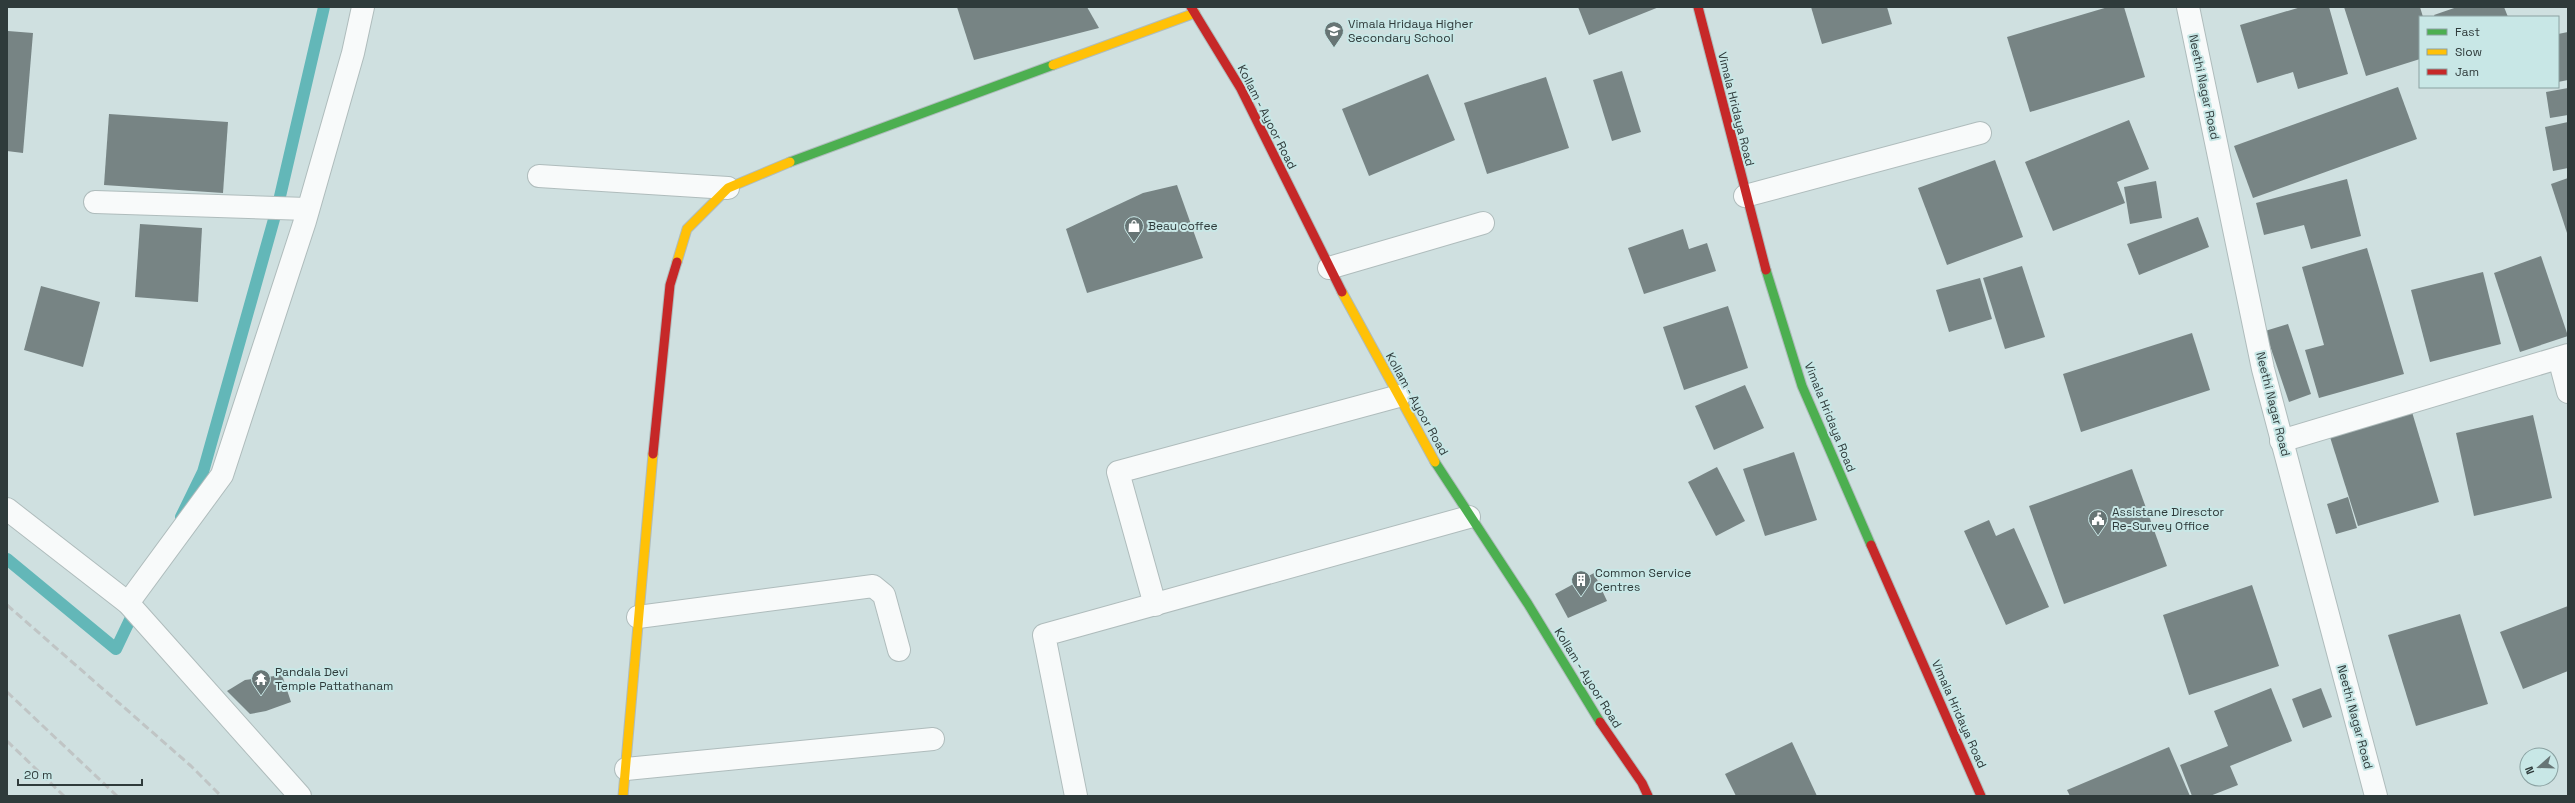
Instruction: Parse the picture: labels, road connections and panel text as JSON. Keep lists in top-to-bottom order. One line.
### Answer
{"streets":{"street":["Neethi Nagar Road","Vimala Hridaya Road","Kollam - Ayoor Road"]},"places":{"school or university":["Vimala Hridaya Higher Secondary School"],"shop":["Beau coffee"],"public building":["Assistane Diresctor Re-Survey Office"],"building":["Common Service Centres"],"temple":["Pandala Devi Temple Pattathanam"]},"legend":["Fast","Slow","Jam"],"scale_bar":"20 m","north":"left"}
